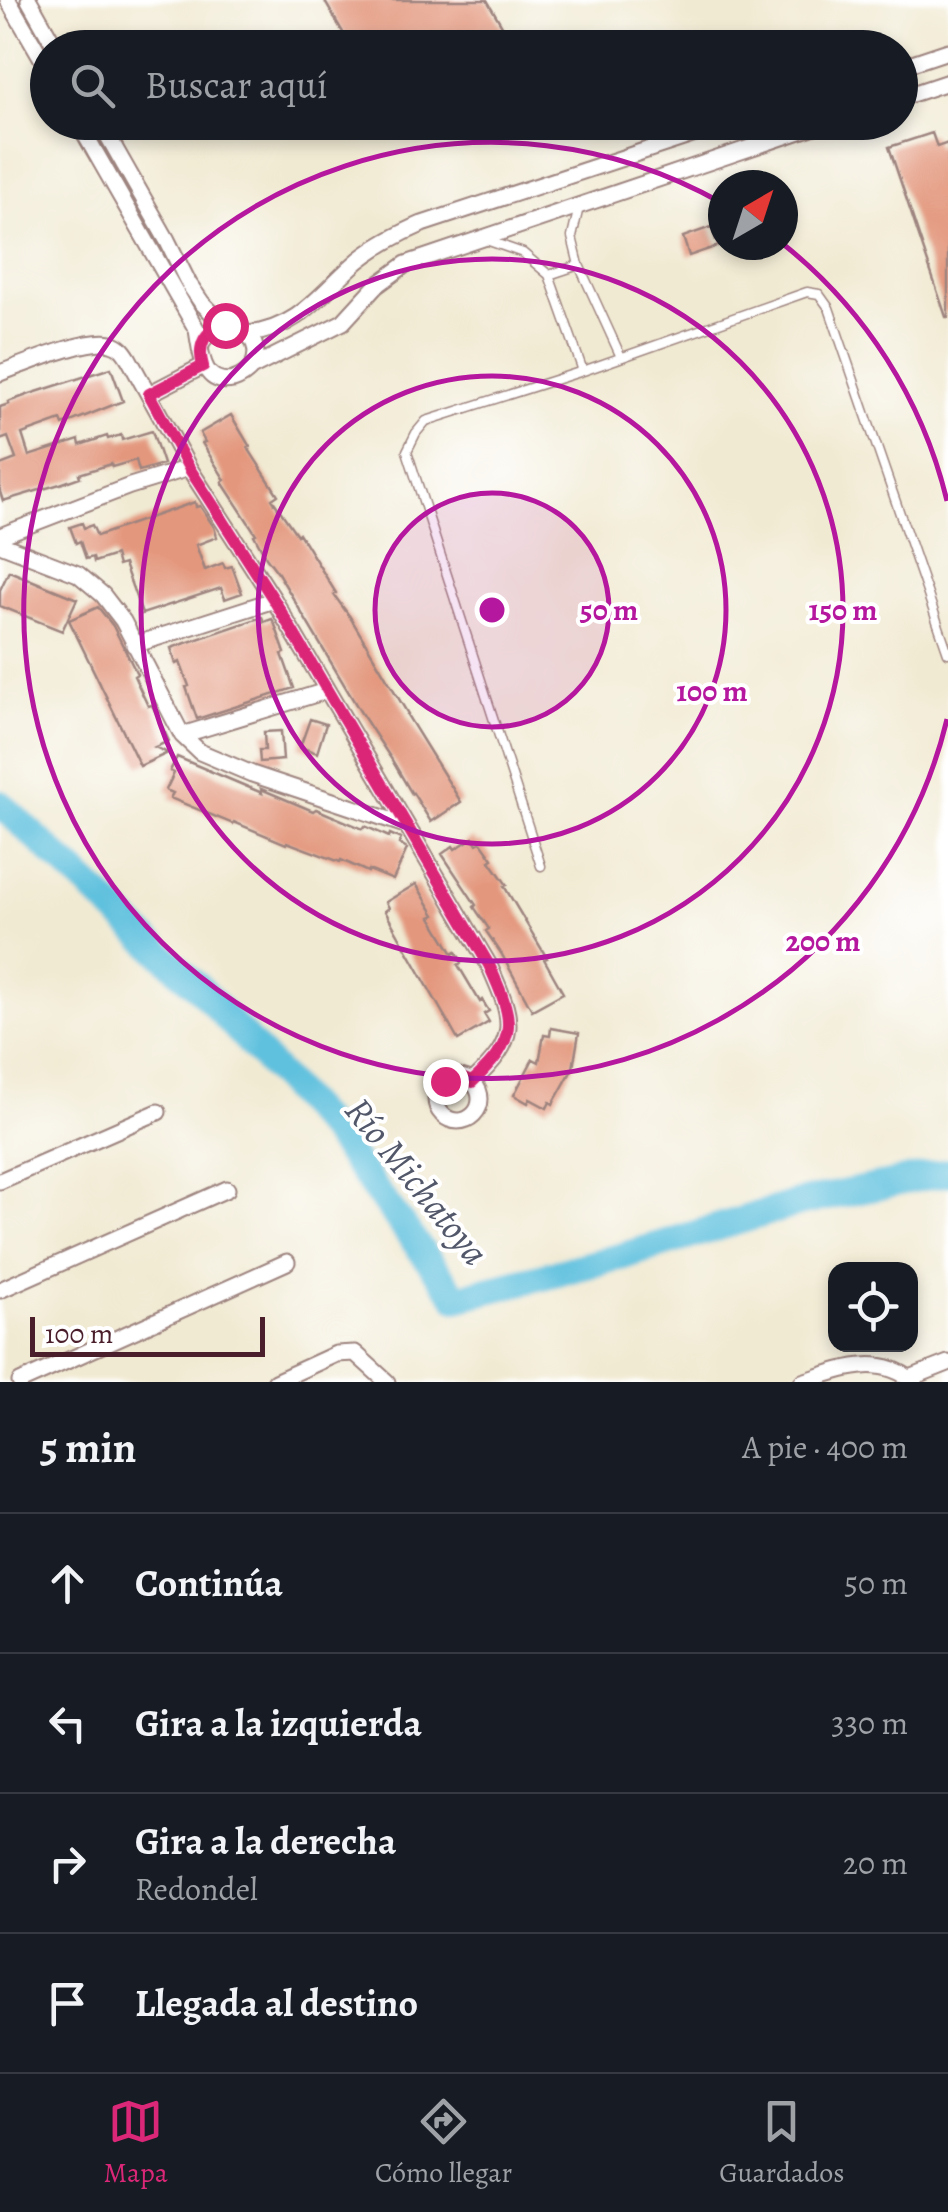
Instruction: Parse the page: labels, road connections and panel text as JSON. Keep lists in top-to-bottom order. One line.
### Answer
{"water":["Río Michatoya"],"scale_bar":"100 m","north":"top right","page":{"search":"Buscar aquí","scale":"100 m","heading":["5 min","A pie · 400 m"],"list":[["Continúa","50 m"],["Gira a la izquierda","330 m"],["Gira a la derecha","Redondel","20 m"],"Llegada al destino"],"nav":["Mapa","Cómo llegar","Guardados"]},"rings":["50 m","150 m","100 m","200 m"]}
